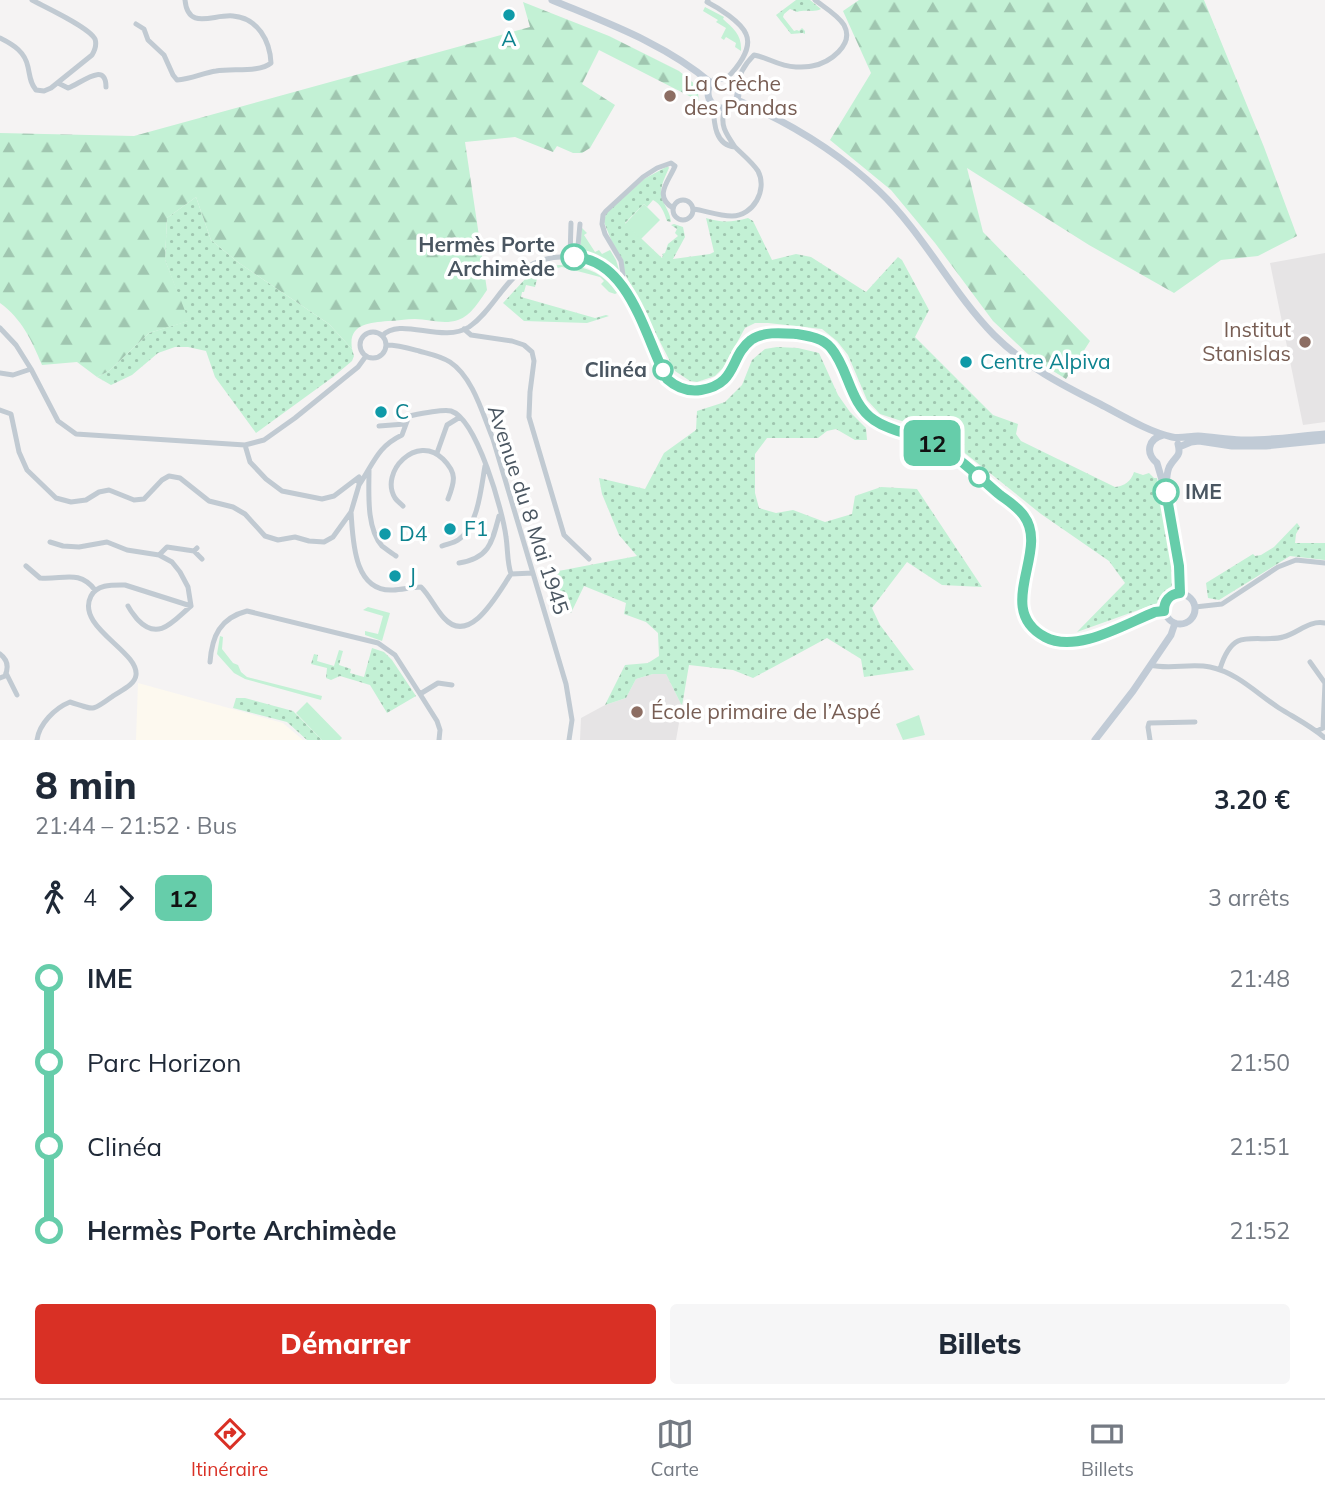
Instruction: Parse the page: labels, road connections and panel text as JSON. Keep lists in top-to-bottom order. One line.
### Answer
{"streets":{"street":["Avenue du 8 Mai 1945"]},"places":["A","La Crèche des Pandas","Hermès Porte Archimède","Institut Stanislas","Centre Alpiva","Clinéa","C","IME","F1","D4","J","École primaire de l’Aspé"],"lines":["bus line 12"],"page":{"on_map":"12","heading":["8 min","21:44 – 21:52 · Bus","3.20 €"],"legs":["4","12","3 arrêts"],"list":[{"name":"IME","value":"21:48"},{"name":"Parc Horizon","value":"21:50"},{"name":"Clinéa","value":"21:51"},{"name":"Hermès Porte Archimède","value":"21:52"}],"buttons":["Démarrer","Billets"],"tabs":["Itinéraire","Carte","Billets"]}}
